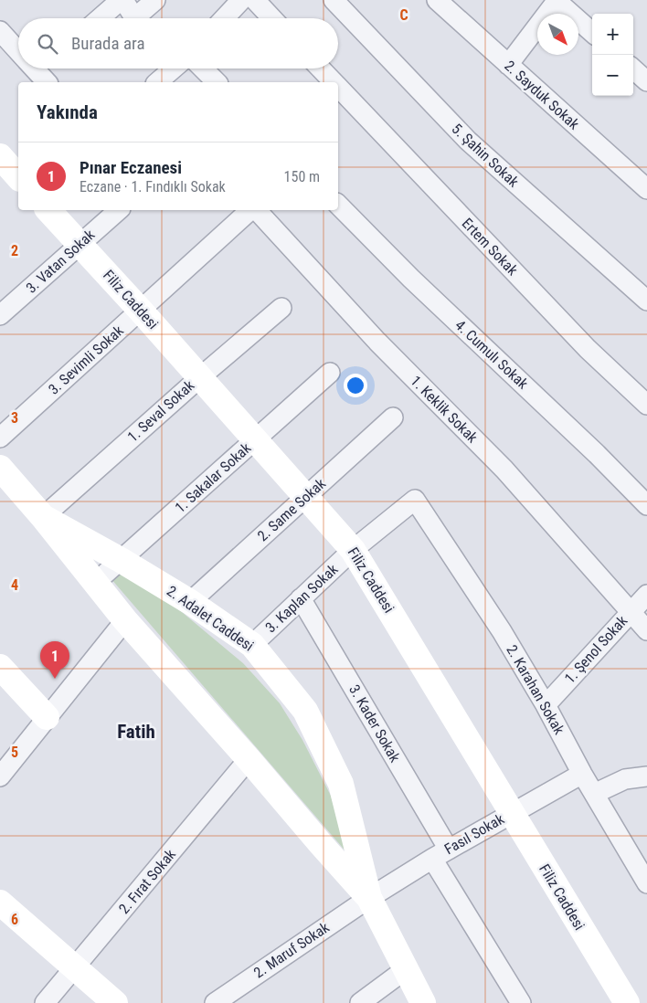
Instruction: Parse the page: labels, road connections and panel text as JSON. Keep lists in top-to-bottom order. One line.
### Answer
{"streets":{"main road":["Filiz Caddesi","2. Adalet Caddesi"],"street":["2. Sayduk Sokak","5. Şahin Sokak","Ertem Sokak","3. Vatan Sokak","4. Cumulı Sokak","3. Sevimli Sokak","1. Keklik Sokak","1. Seval Sokak","1. Sakalar Sokak","2. Same Sokak","3. Kaplan Sokak","1. Şenol Sokak","2. Karahan Sokak","3. Kader Sokak","Fasıl Sokak","2. Fırat Sokak","2. Maruf Sokak"]},"crossings":[["3. Vatan Sokak","Filiz Caddesi"],["Filiz Caddesi","3. Sevimli Sokak"],["Filiz Caddesi","1. Seval Sokak"],["Filiz Caddesi","1. Sakalar Sokak"],["Filiz Caddesi","2. Same Sokak"],["Filiz Caddesi","3. Kaplan Sokak"],["Filiz Caddesi","Fasıl Sokak"],["1. Keklik Sokak","1. Şenol Sokak"],["1. Seval Sokak","2. Adalet Caddesi"],["1. Sakalar Sokak","2. Adalet Caddesi"],["2. Same Sokak","2. Adalet Caddesi"],["3. Kaplan Sokak","2. Adalet Caddesi"],["3. Kaplan Sokak","2. Karahan Sokak"],["3. Kaplan Sokak","3. Kader Sokak"],["2. Adalet Caddesi","Fasıl Sokak"],["2. Adalet Caddesi","2. Fırat Sokak"],["2. Adalet Caddesi","2. Maruf Sokak"],["1. Şenol Sokak","2. Karahan Sokak"],["2. Karahan Sokak","Fasıl Sokak"],["3. Kader Sokak","Fasıl Sokak"],["Fasıl Sokak","2. Maruf Sokak"]],"districts":["Fatih"],"north":"bottom right","page":{"map_buttons":["+","−"],"search":"Burada ara","heading":"Yakında","list":[{"mark":"1","name":"Pınar Eczanesi","note":"Eczane · 1. Fındıklı Sokak","value":"150 m"}],"pins":"1"},"grid":{"columns":["C"],"rows":["2","3","4","5","6"]}}
